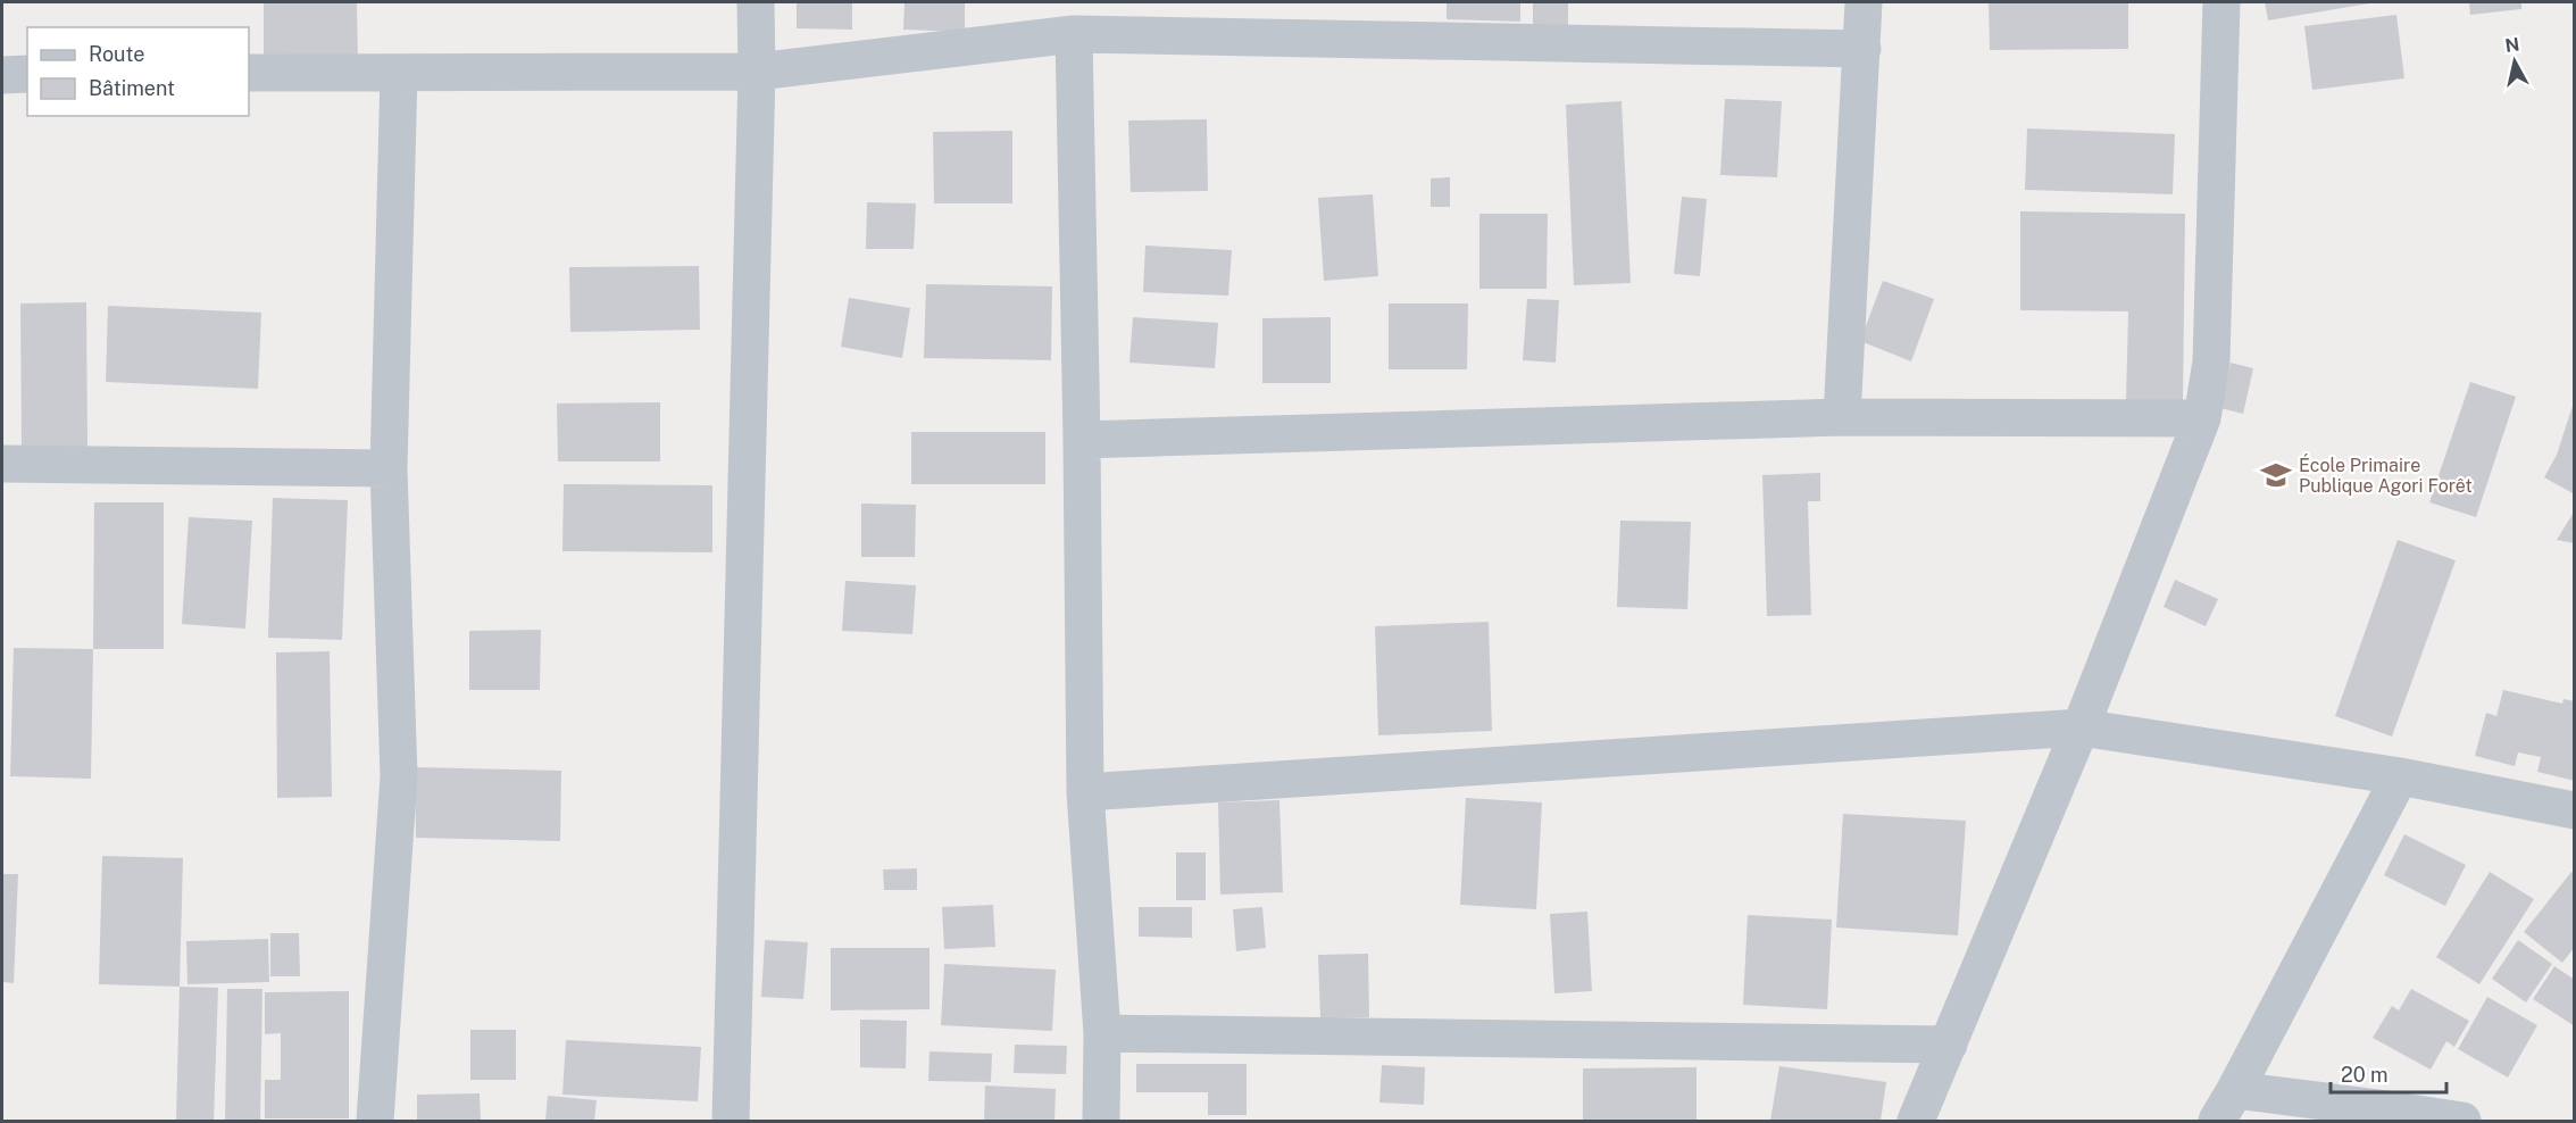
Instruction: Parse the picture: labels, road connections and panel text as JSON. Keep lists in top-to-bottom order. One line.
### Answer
{"places":{"school or university":["École Primaire Publique Agori Forêt"]},"legend":["Route","Bâtiment"],"scale_bar":"20 m","north":"top"}
